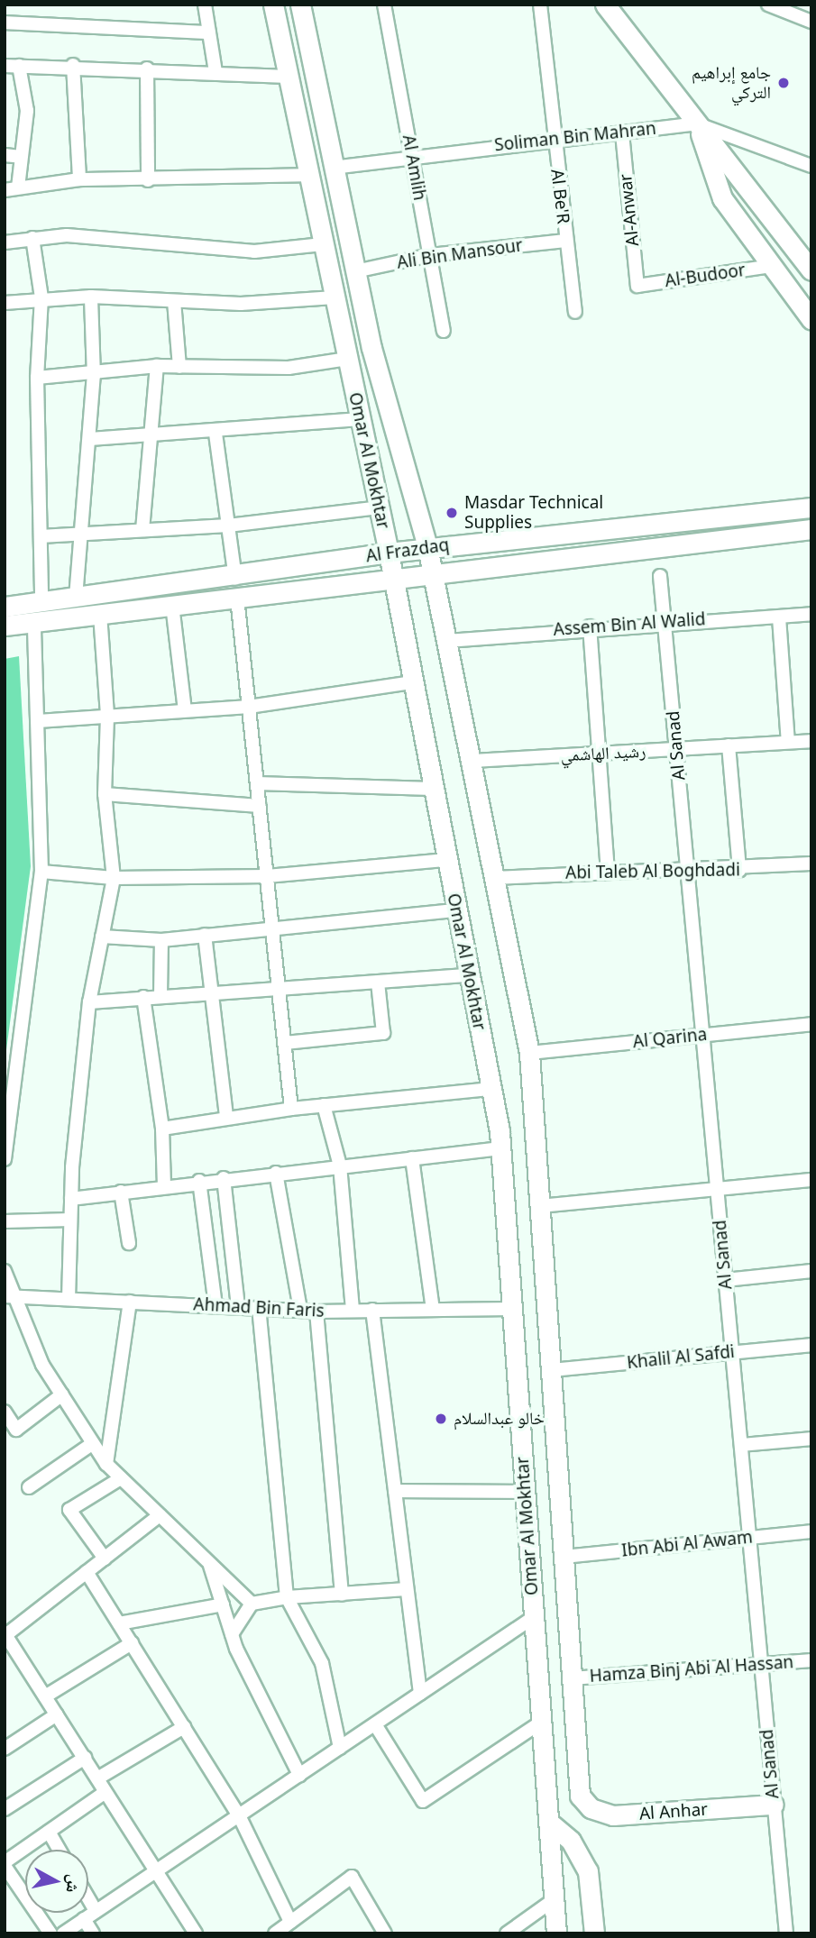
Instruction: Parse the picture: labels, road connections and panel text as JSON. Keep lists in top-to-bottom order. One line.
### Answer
{"streets":{"street":["Soliman Bin Mahran","Al Amlih","Al Be'R","Al-Anwar","Ali Bin Mansour","Al-Budoor","Omar Al Mokhtar","Al Frazdaq","Assem Bin Al Walid","Al Sanad","رشيد الهاشمي","Abi Taleb Al Boghdadi","Al Qarina","Ahmad Bin Faris","Khalil Al Safdi","Ibn Abi Al Awam","Hamza Binj Abi Al Hassan","Al Anhar"]},"crossings":[["Soliman Bin Mahran","Al Amlih"],["Soliman Bin Mahran","Al Be'R"],["Soliman Bin Mahran","Al-Anwar"],["Soliman Bin Mahran","Omar Al Mokhtar"],["Al Amlih","Ali Bin Mansour"],["Al Be'R","Ali Bin Mansour"],["Al-Anwar","Al-Budoor"],["Ali Bin Mansour","Omar Al Mokhtar"],["Omar Al Mokhtar","Al Frazdaq"],["Omar Al Mokhtar","Assem Bin Al Walid"],["Omar Al Mokhtar","رشيد الهاشمي"],["Omar Al Mokhtar","Abi Taleb Al Boghdadi"],["Omar Al Mokhtar","Al Qarina"],["Omar Al Mokhtar","Ahmad Bin Faris"],["Omar Al Mokhtar","Khalil Al Safdi"],["Omar Al Mokhtar","Ibn Abi Al Awam"],["Omar Al Mokhtar","Hamza Binj Abi Al Hassan"],["Omar Al Mokhtar","Al Anhar"],["Assem Bin Al Walid","Al Sanad"],["Al Sanad","رشيد الهاشمي"],["Al Sanad","Abi Taleb Al Boghdadi"],["Al Sanad","Al Qarina"],["Al Sanad","Khalil Al Safdi"],["Al Sanad","Ibn Abi Al Awam"],["Al Sanad","Hamza Binj Abi Al Hassan"],["Al Sanad","Al Anhar"]],"places":["جامع إبراهيم التركي","Masdar Technical Supplies","خالو عبدالسلام"],"north":"right"}
